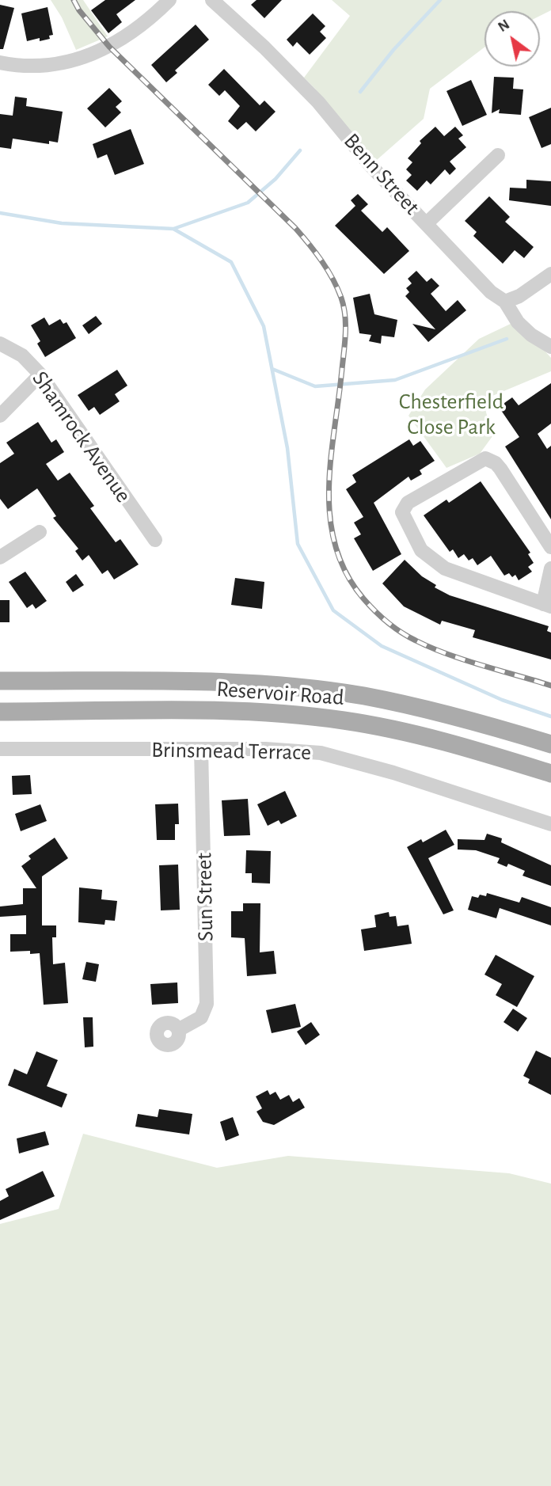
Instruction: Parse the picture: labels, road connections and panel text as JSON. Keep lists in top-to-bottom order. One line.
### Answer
{"streets":{"main road":["Reservoir Road"],"street":["Benn Street","Shamrock Avenue","Brinsmead Terrace","Sun Street"]},"crossings":[["Brinsmead Terrace","Sun Street"]],"parks":["Chesterfield Close Park"],"north":"top left"}
